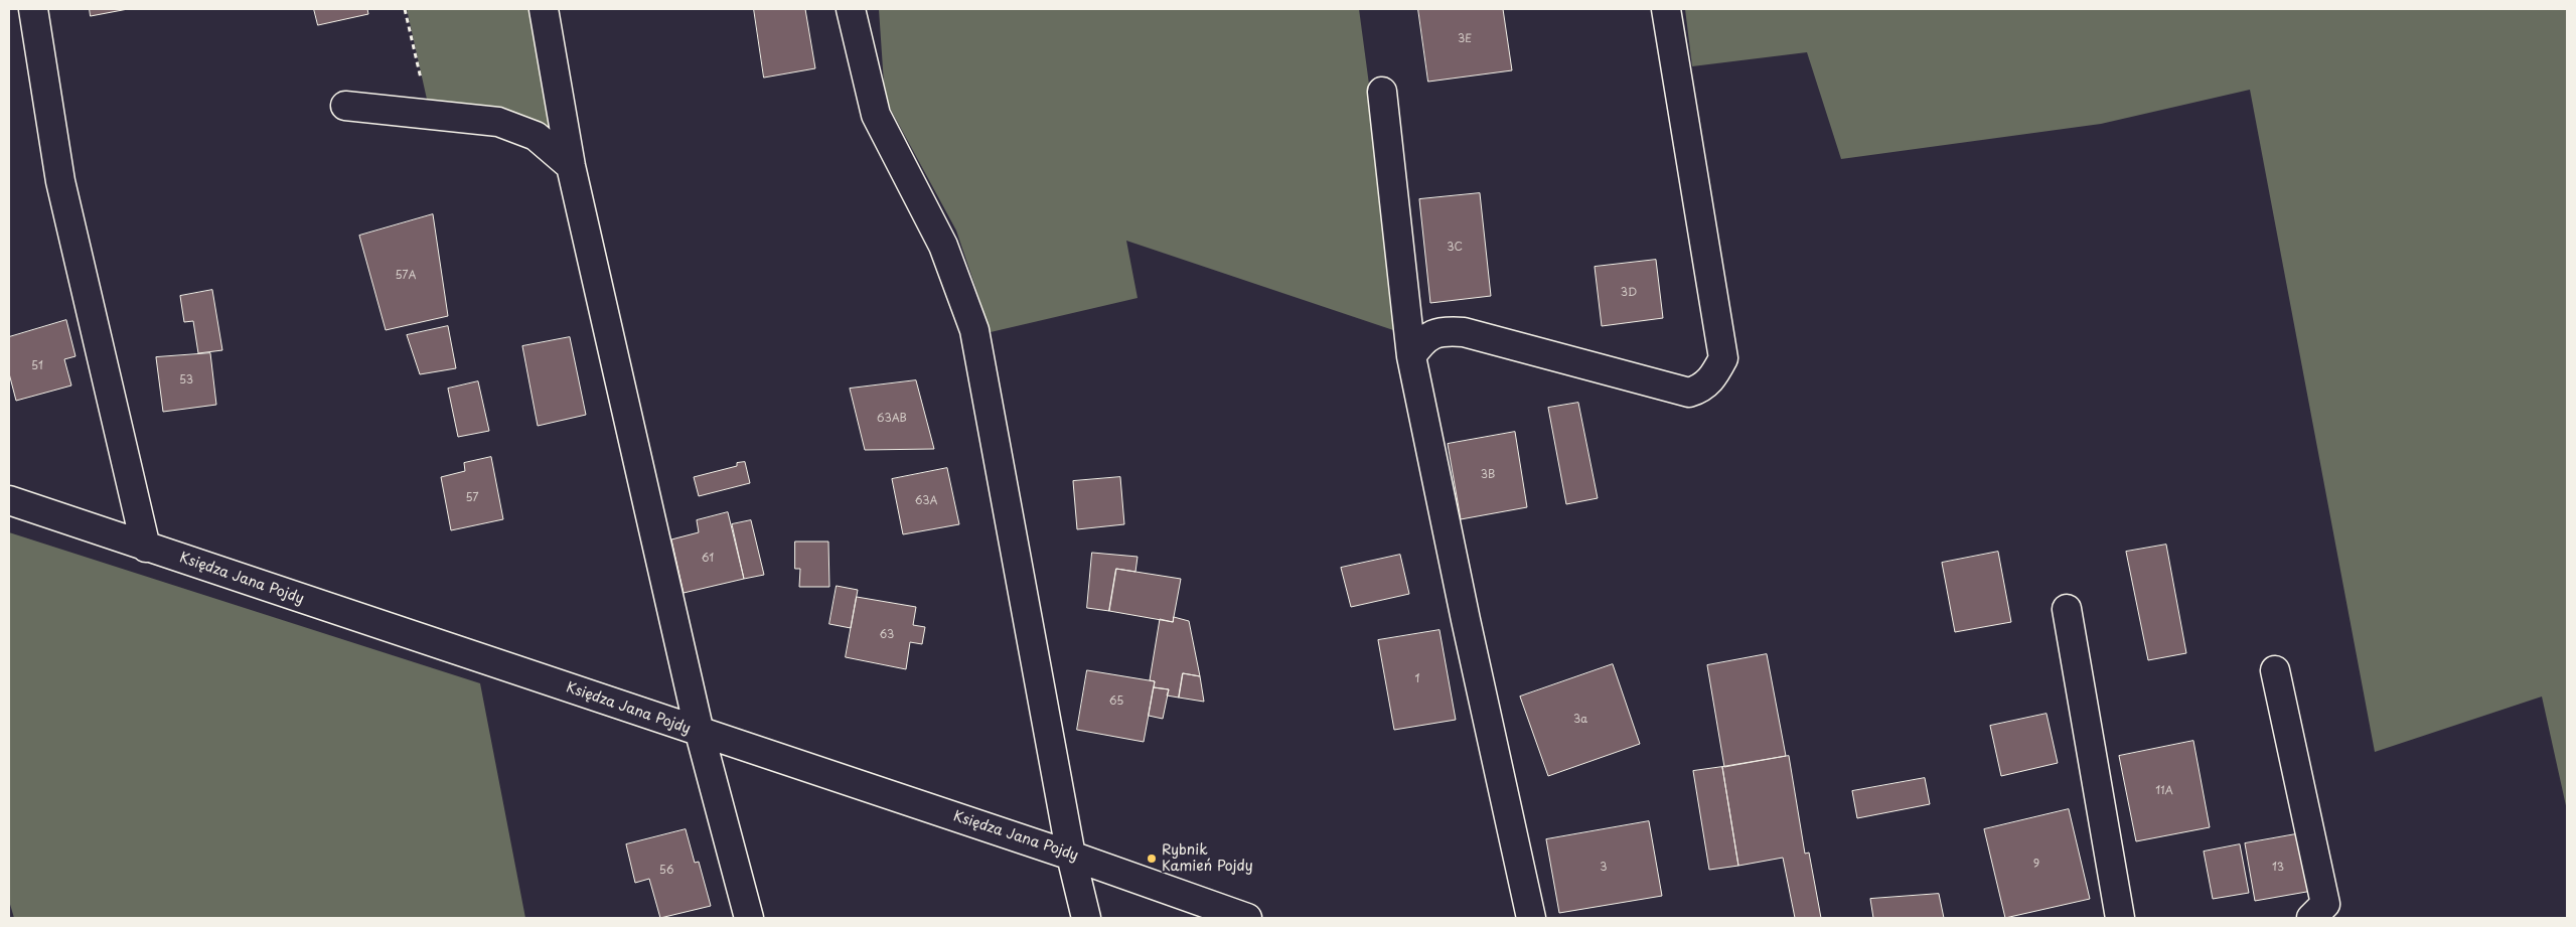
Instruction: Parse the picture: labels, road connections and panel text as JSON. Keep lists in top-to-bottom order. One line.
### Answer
{"streets":{"street":["Księdza Jana Pojdy"]},"places":["Rybnik Kamień Pojdy"],"house_numbers":["3E","3C","57A","3D","51","53","63AB","3B","57","63A","61","63","1","65","3a","11A","9","3","13","56"]}
